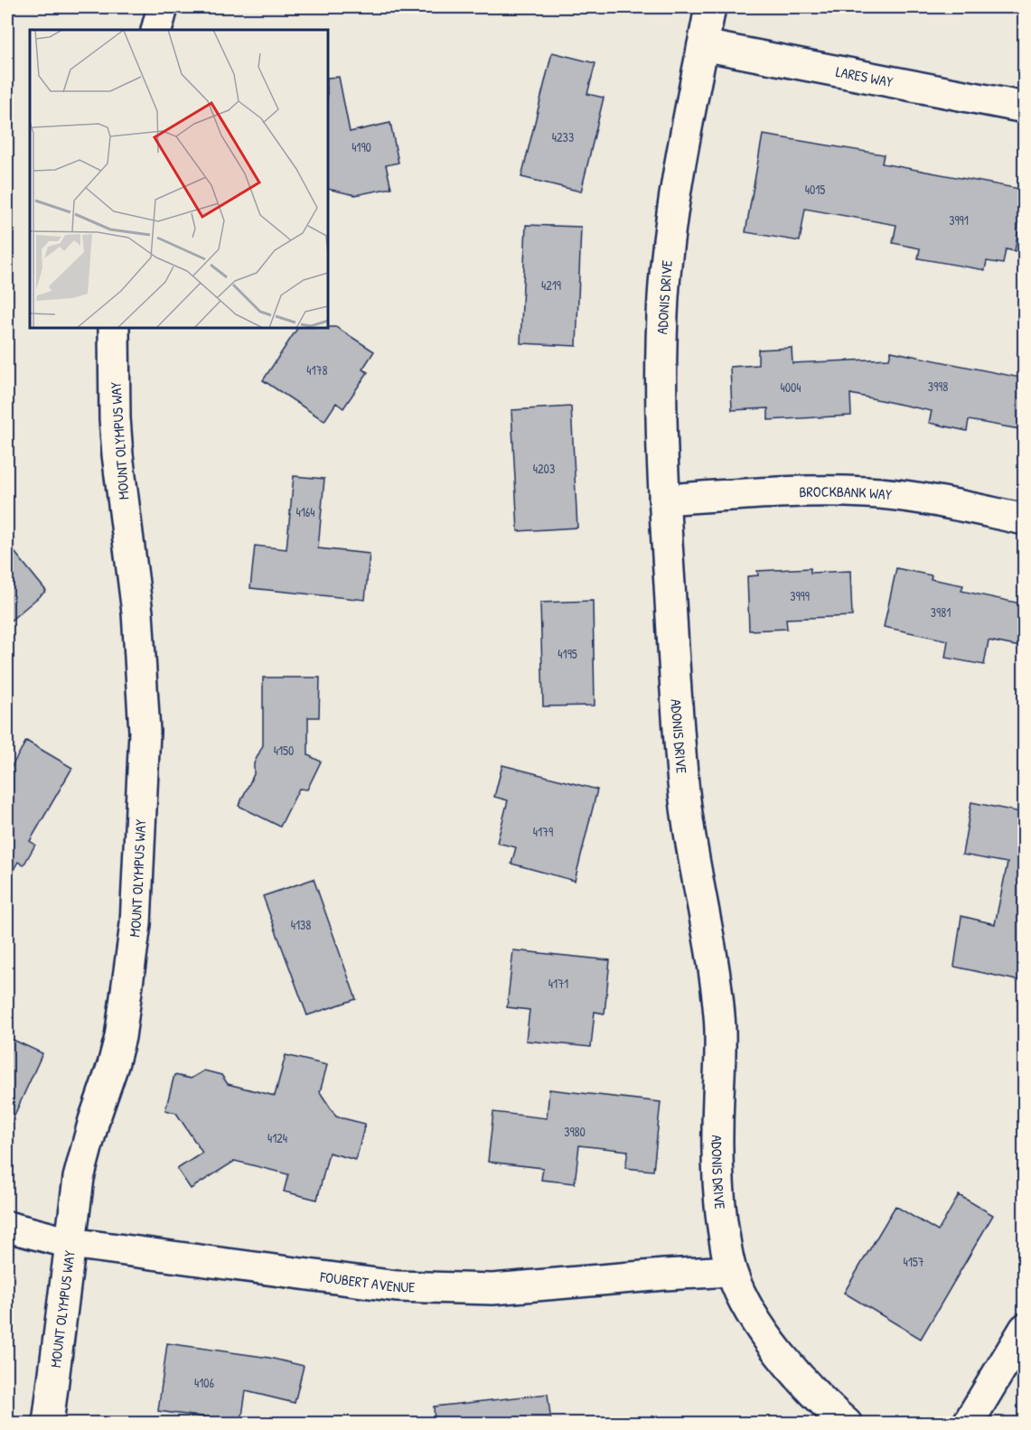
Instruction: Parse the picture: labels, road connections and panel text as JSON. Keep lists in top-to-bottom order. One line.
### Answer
{"streets":{"street":["LARES WAY","ADONIS DRIVE","MOUNT OLYMPUS WAY","BROCKBANK WAY","FOUBERT AVENUE"]},"crossings":[["LARES WAY","ADONIS DRIVE"],["ADONIS DRIVE","BROCKBANK WAY"],["ADONIS DRIVE","FOUBERT AVENUE"],["MOUNT OLYMPUS WAY","FOUBERT AVENUE"]],"house_numbers":["4233","4190","4015","3991","4219","4178","3998","4004","4203","4164","3999","3981","4195","4150","4179","4138","4171","3980","4124","4157","4106"]}
